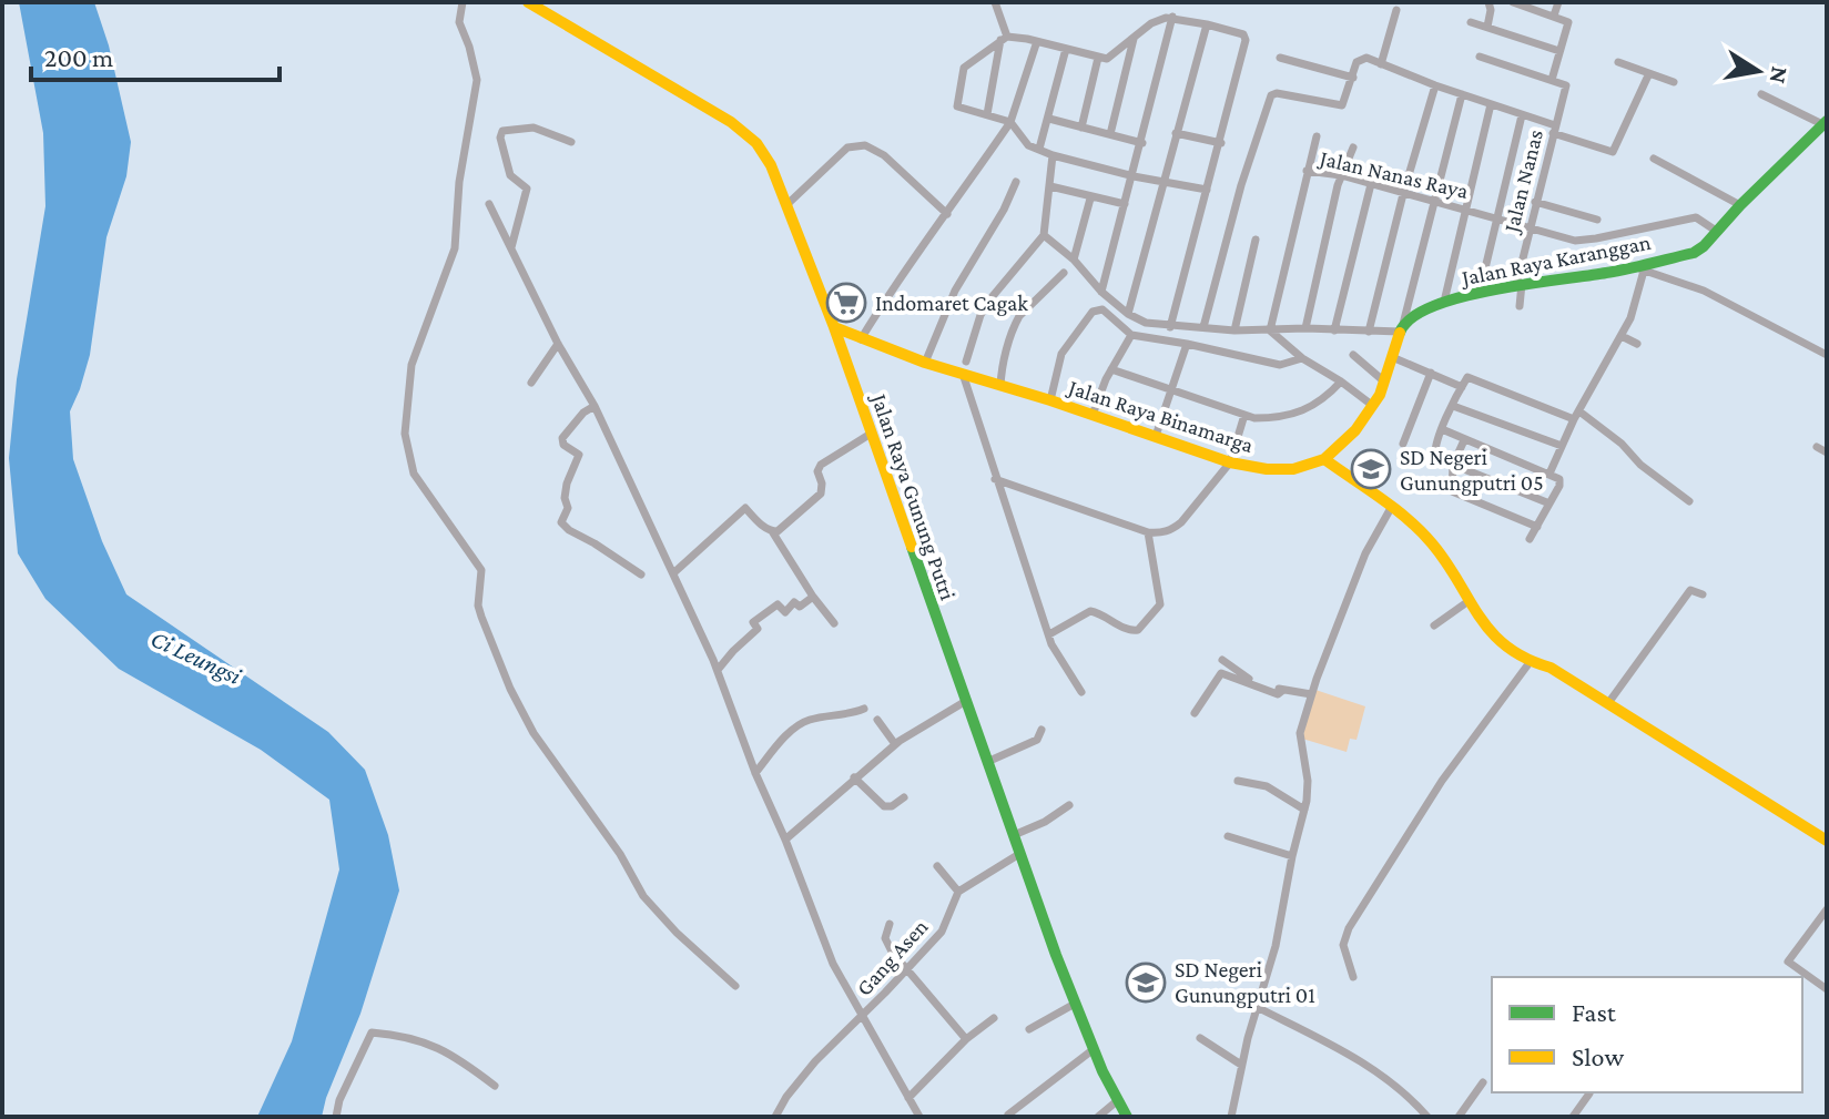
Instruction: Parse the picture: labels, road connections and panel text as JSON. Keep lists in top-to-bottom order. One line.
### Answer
{"streets":{"street":["Jalan Nanas Raya","Jalan Nanas","Jalan Raya Karanggan","Jalan Raya Binamarga","Jalan Raya Gunung Putri","Gang Asen"]},"crossings":[["Jalan Nanas Raya","Jalan Nanas"],["Jalan Nanas Raya","Jalan Raya Karanggan"],["Jalan Nanas","Jalan Raya Karanggan"],["Jalan Raya Binamarga","Jalan Raya Gunung Putri"]],"water":["Ci Leungsi"],"places":{"supermarket":["Indomaret Cagak"],"school or university":["SD Negeri Gunungputri 05","SD Negeri Gunungputri 01"]},"legend":["Fast","Slow"],"scale_bar":"200 m","north":"right"}
